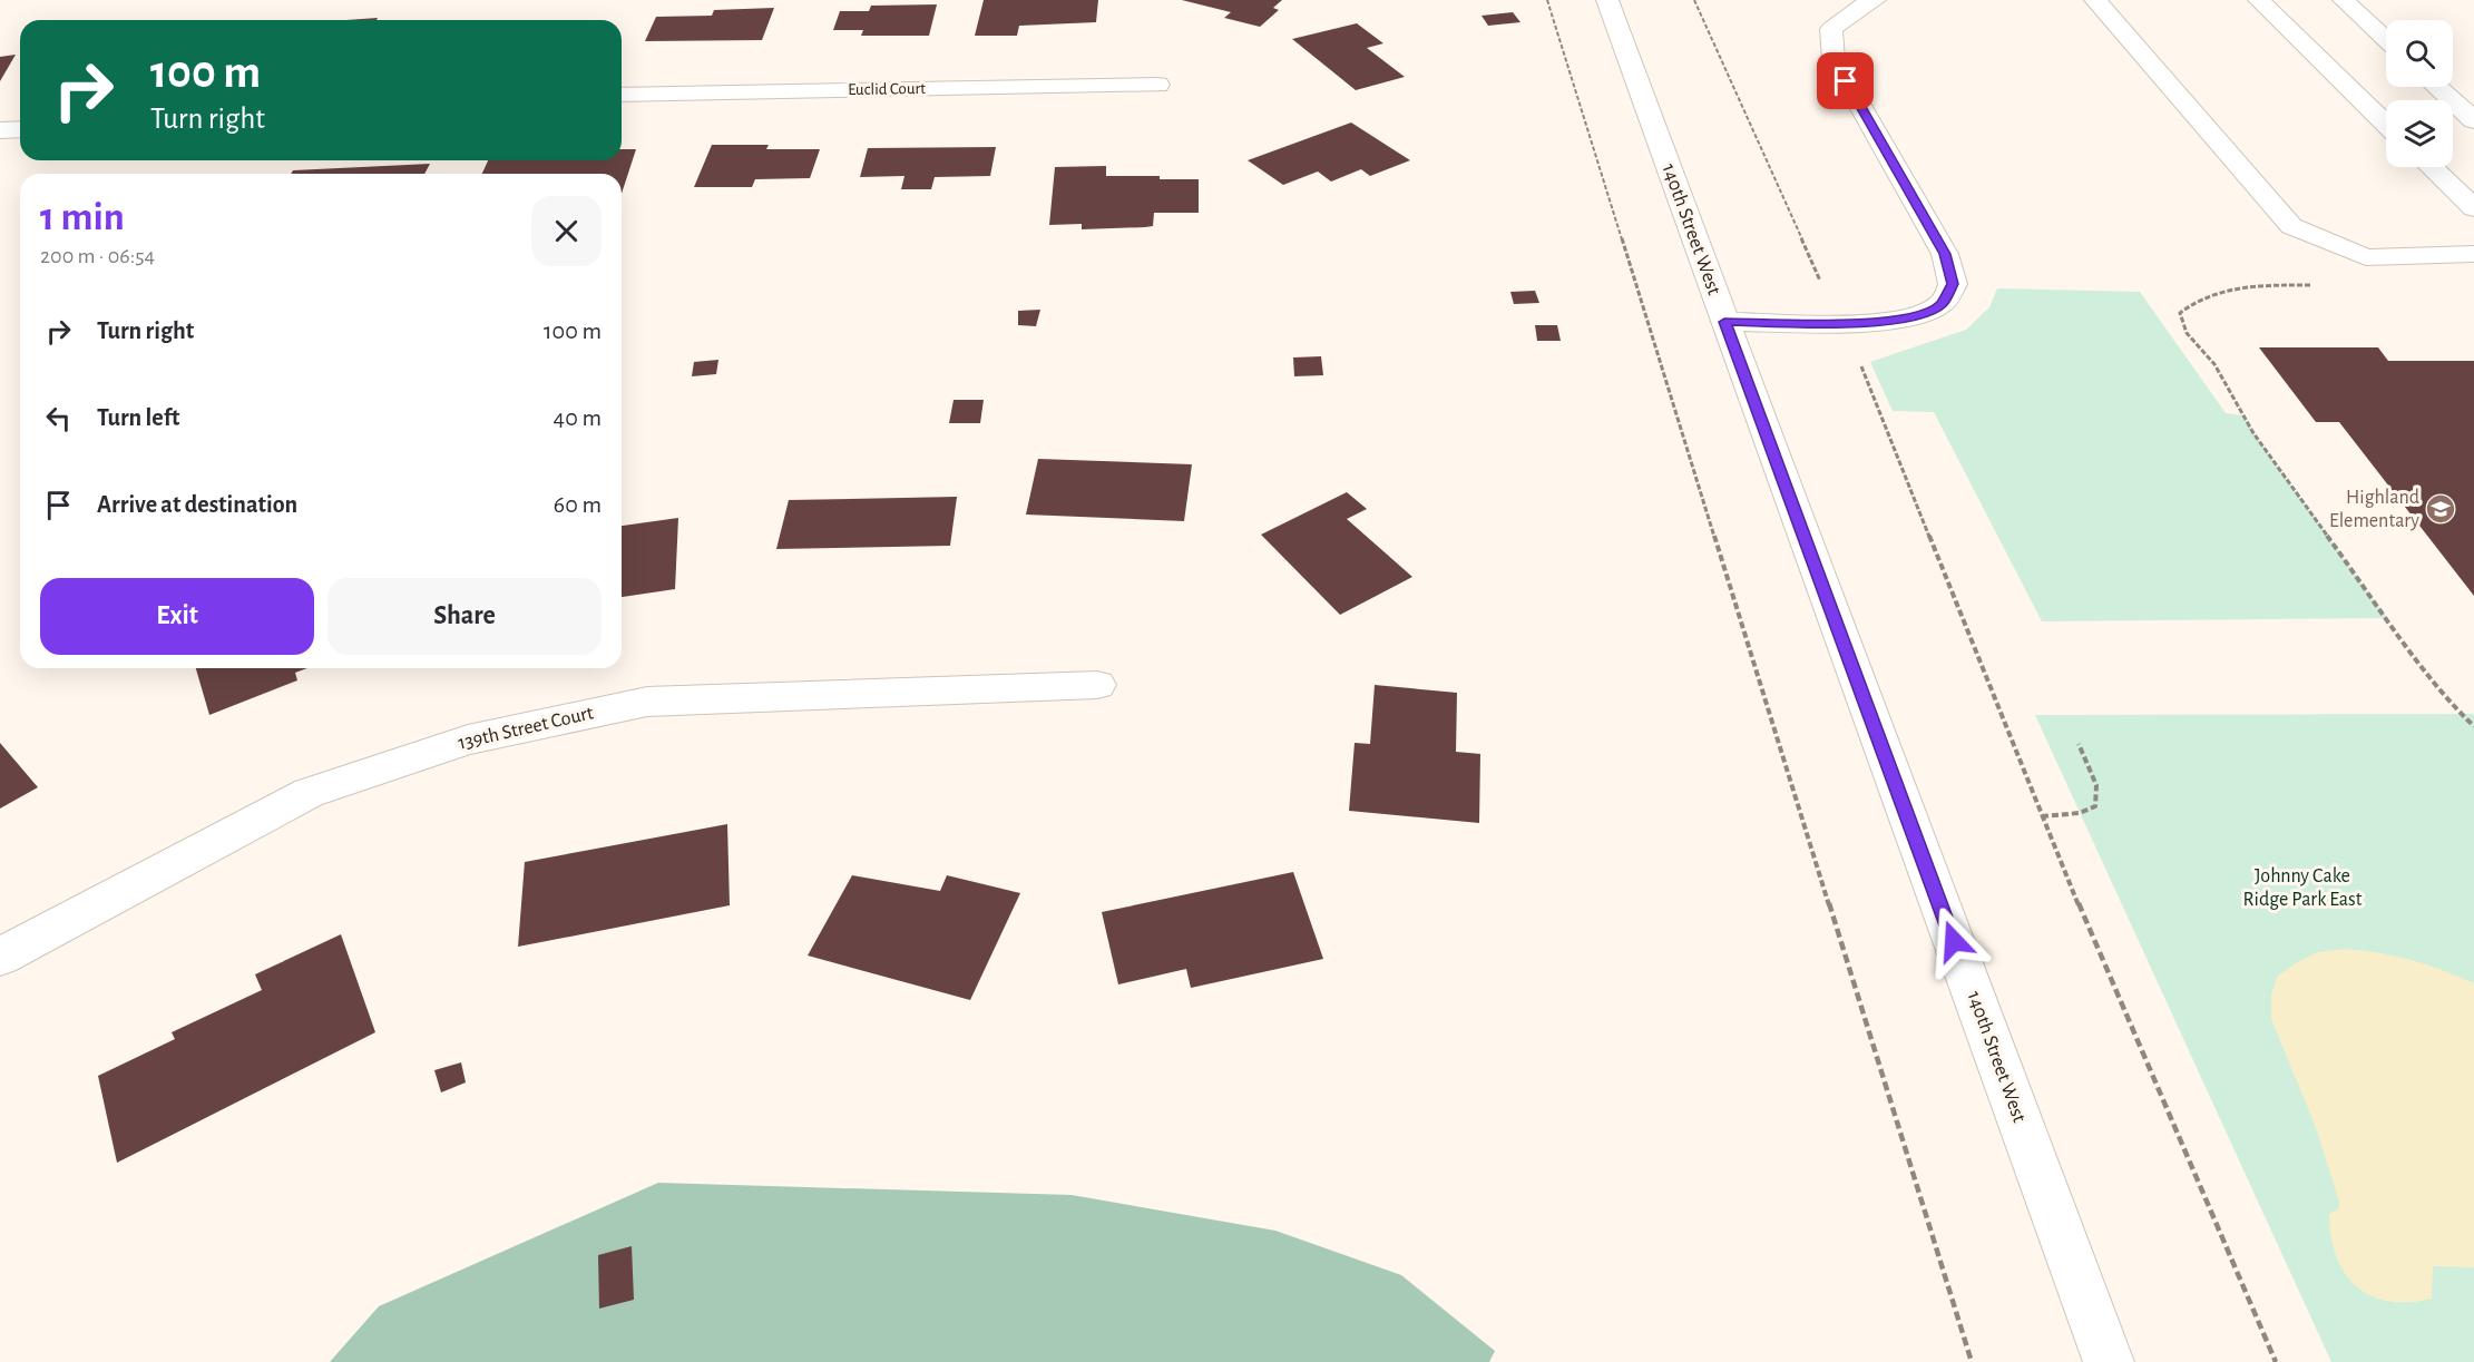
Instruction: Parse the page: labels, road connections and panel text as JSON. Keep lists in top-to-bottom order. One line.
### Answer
{"streets":{"street":["Euclid Court","140th Street West","139th Street Court"]},"parks":["Johnny Cake Ridge Park East"],"places":{"school or university":["Highland Elementary"]},"page":{"turn":["100 m","Turn right"],"heading":["1 min","200 m · 06:54"],"list":[{"name":"Turn right","value":"100 m"},{"name":"Turn left","value":"40 m"},{"name":"Arrive at destination","value":"60 m"}],"buttons":["Exit","Share"]}}
